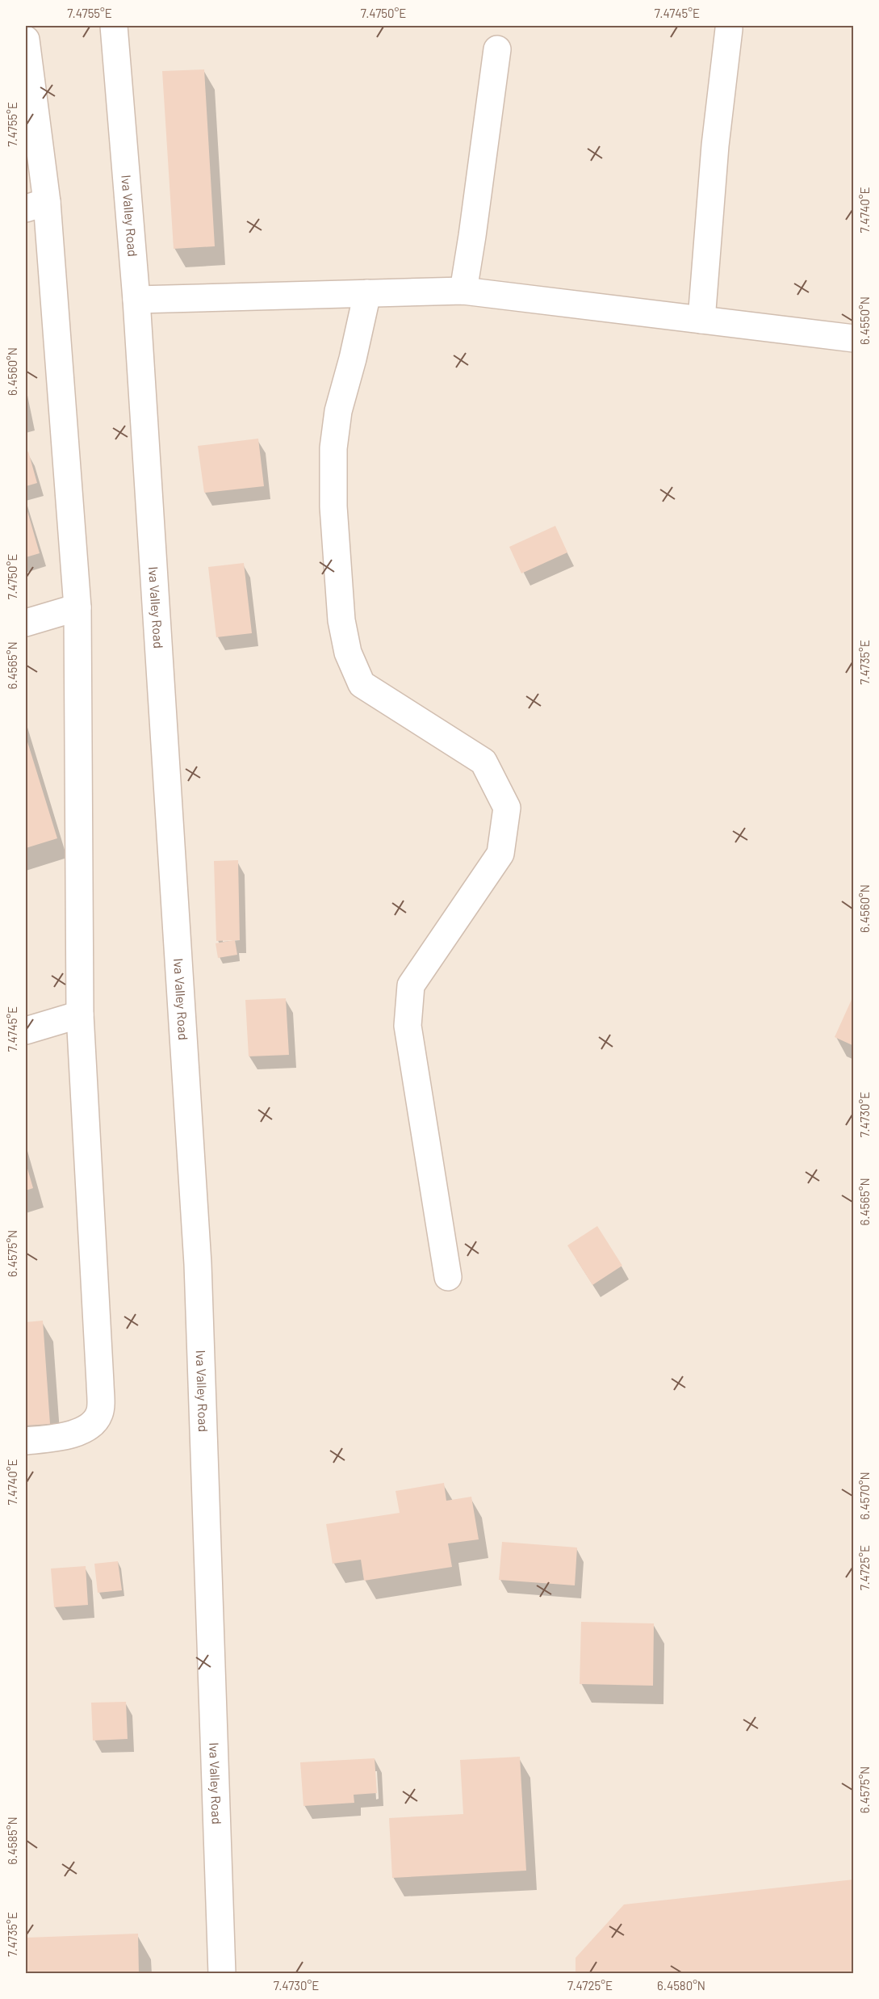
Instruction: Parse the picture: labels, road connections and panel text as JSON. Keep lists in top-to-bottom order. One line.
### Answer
{"streets":{"street":["Iva Valley Road"]},"coordinates":["7.4755°E","7.4750°E","7.4745°E","7.4740°E","6.4550°N","6.4560°N","7.4735°E","6.4565°N","7.4730°E","6.4575°N","6.4570°N","7.4725°E","6.4585°N","6.4580°N"]}
